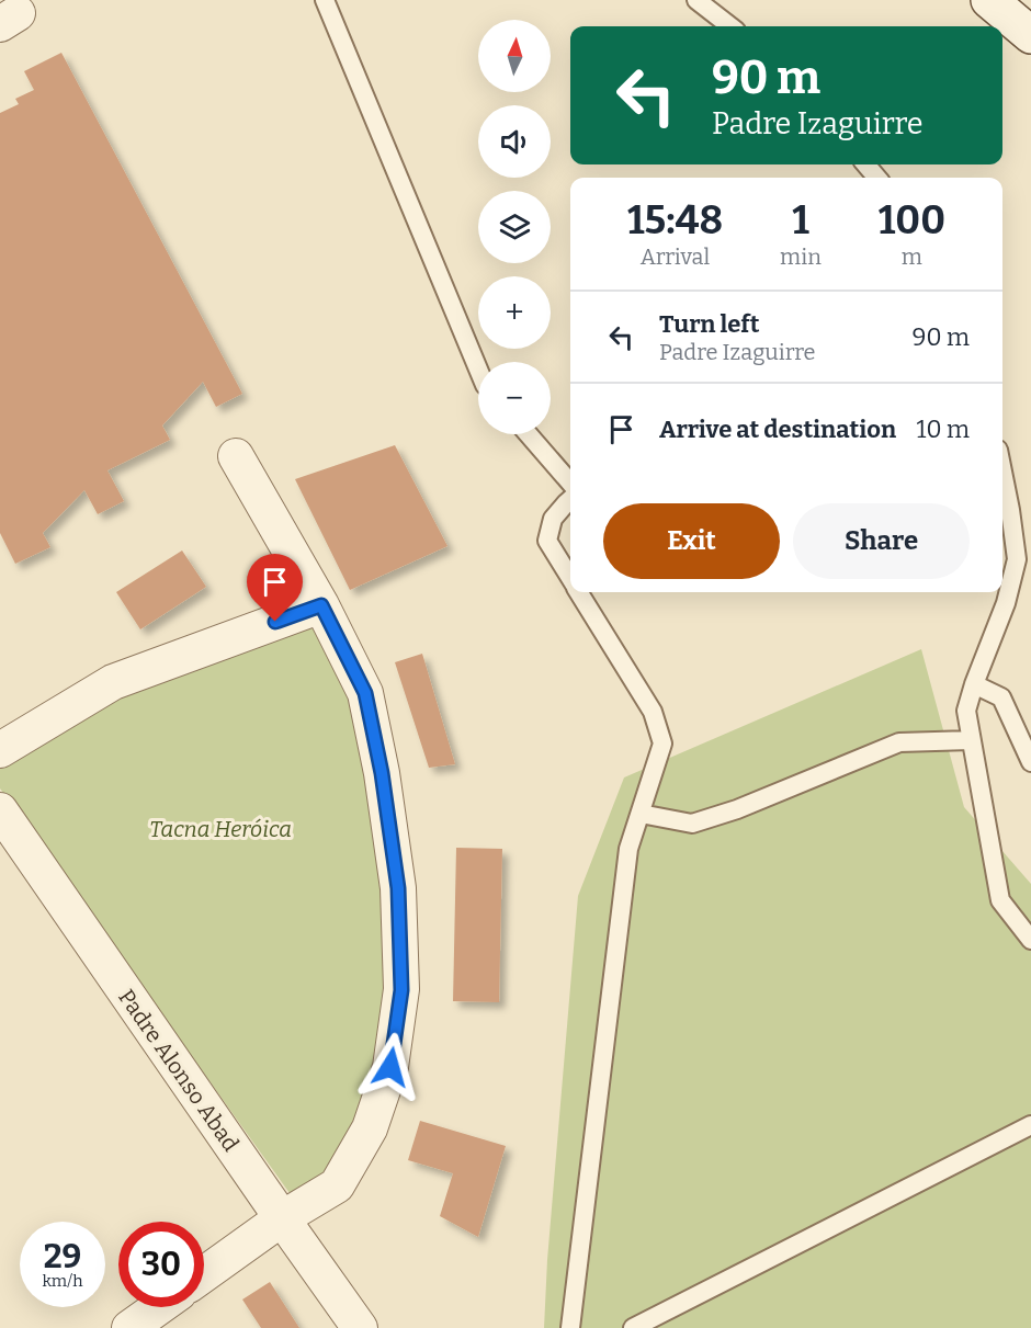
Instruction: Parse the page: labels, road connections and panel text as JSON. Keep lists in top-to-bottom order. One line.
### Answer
{"streets":{"street":["Padre Alonso Abad"]},"parks":["Tacna Heróica"],"north":"top","page":{"map_buttons":["+","−"],"turn":["90 m","Padre Izaguirre"],"eta":["15:48","Arrival","1","min","100","m"],"list":[{"name":"Turn left","note":"Padre Izaguirre","value":"90 m"},{"name":"Arrive at destination","value":"10 m"}],"buttons":["Exit","Share"],"speed":"29 km/h","limit":"30"}}
